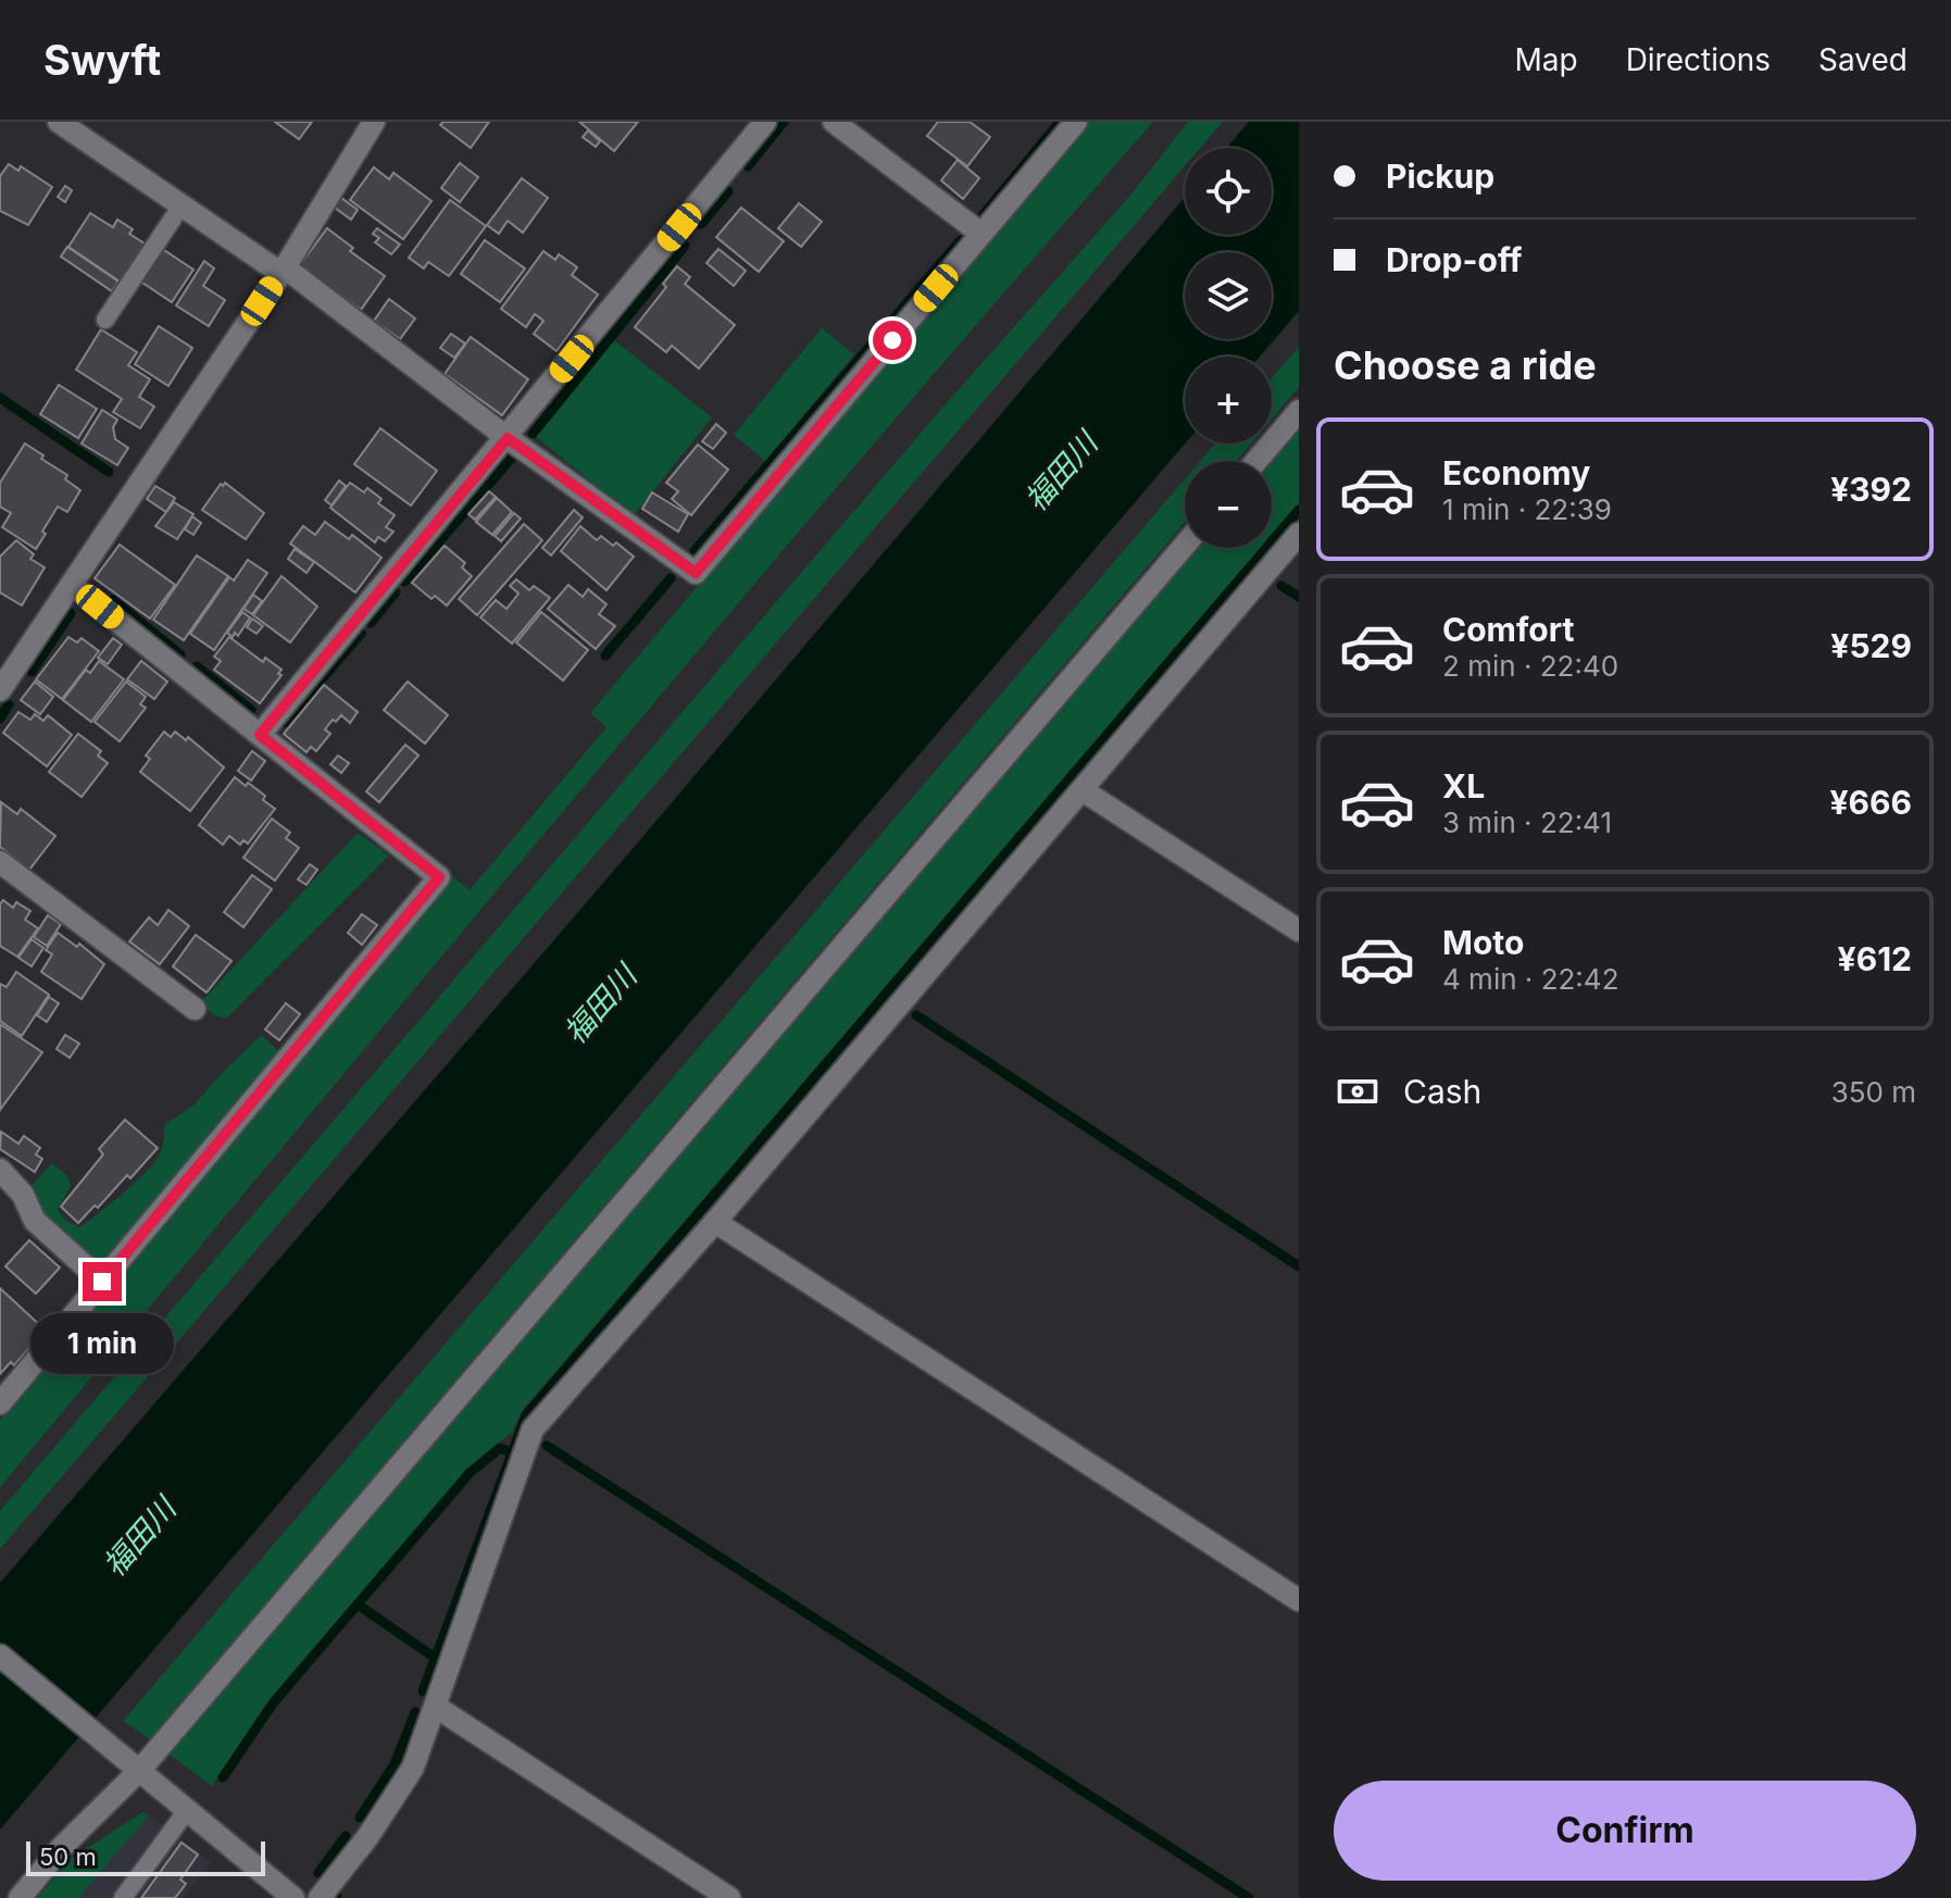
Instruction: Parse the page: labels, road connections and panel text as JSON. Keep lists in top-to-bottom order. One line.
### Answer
{"water":["福田川"],"scale_bar":"50 m","page":{"header":"Swyft","nav":["Map","Directions","Saved"],"banner":["Pickup","Drop-off"],"map_buttons":["+","−"],"heading":"Choose a ride","list":[{"name":"Economy","note":"1 min · 22:39","value":"¥392"},{"name":"Comfort","note":"2 min · 22:40","value":"¥529"},{"name":"XL","note":"3 min · 22:41","value":"¥666"},{"name":"Moto","note":"4 min · 22:42","value":"¥612"}],"pay":["Cash","350 m"],"bubble":"1 min","buttons":"Confirm","scale":"50 m"}}
